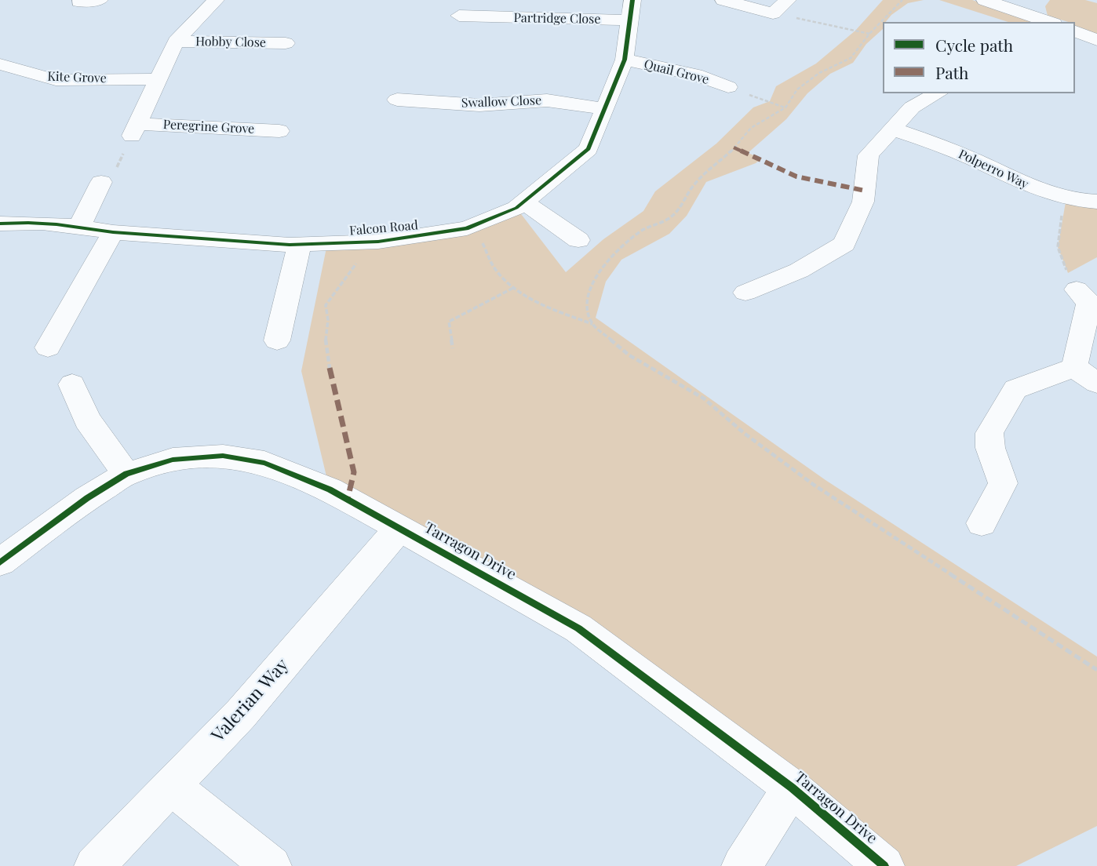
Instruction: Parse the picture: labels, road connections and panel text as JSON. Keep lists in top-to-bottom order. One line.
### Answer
{"streets":{"street":["Partridge Close","Hobby Close","Quail Grove","Kite Grove","Swallow Close","Peregrine Grove","Polperro Way","Falcon Road","Tarragon Drive","Valerian Way"]},"crossings":[["Partridge Close","Falcon Road"],["Quail Grove","Falcon Road"],["Kite Grove","Peregrine Grove"],["Swallow Close","Falcon Road"],["Tarragon Drive","Valerian Way"]],"legend":["Cycle path","Path"]}
